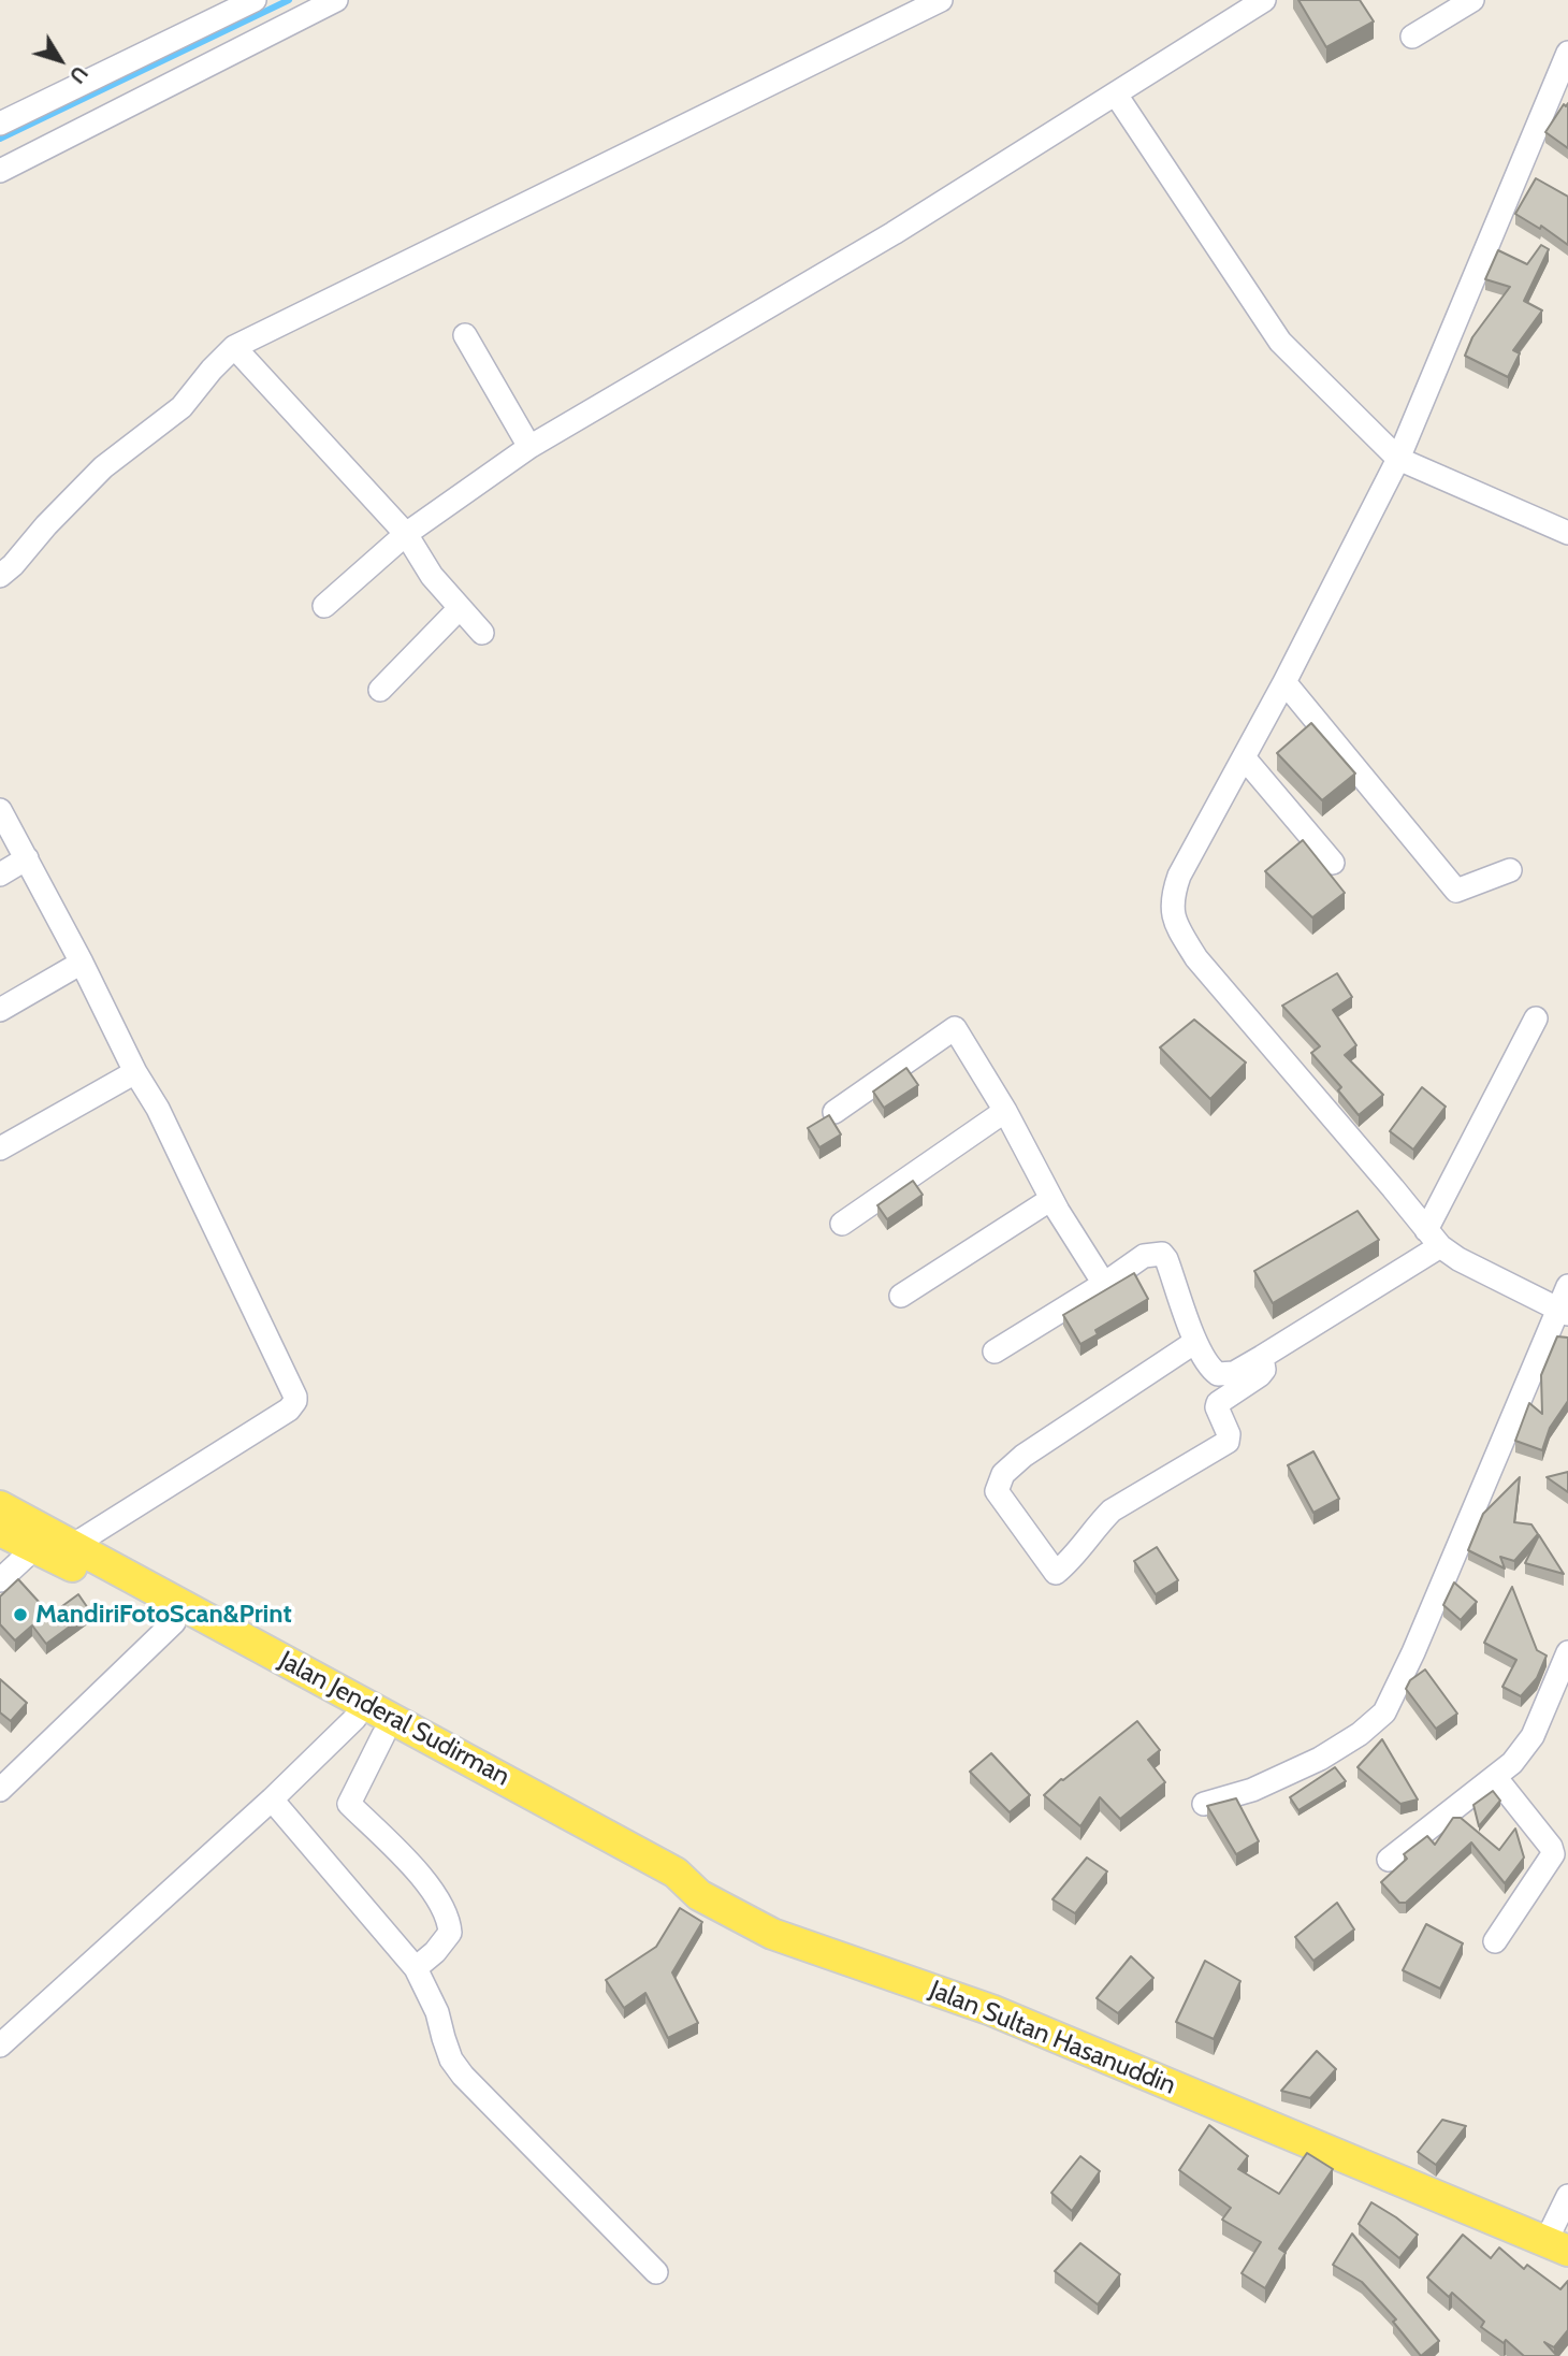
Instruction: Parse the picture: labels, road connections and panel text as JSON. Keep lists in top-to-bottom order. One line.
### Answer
{"streets":{"main road":["Jalan Jenderal Sudirman","Jalan Sultan Hasanuddin"]},"crossings":[["Jalan Jenderal Sudirman","Jalan Sultan Hasanuddin"]],"places":["MandiriFotoScan&Print"],"north":"bottom right"}
